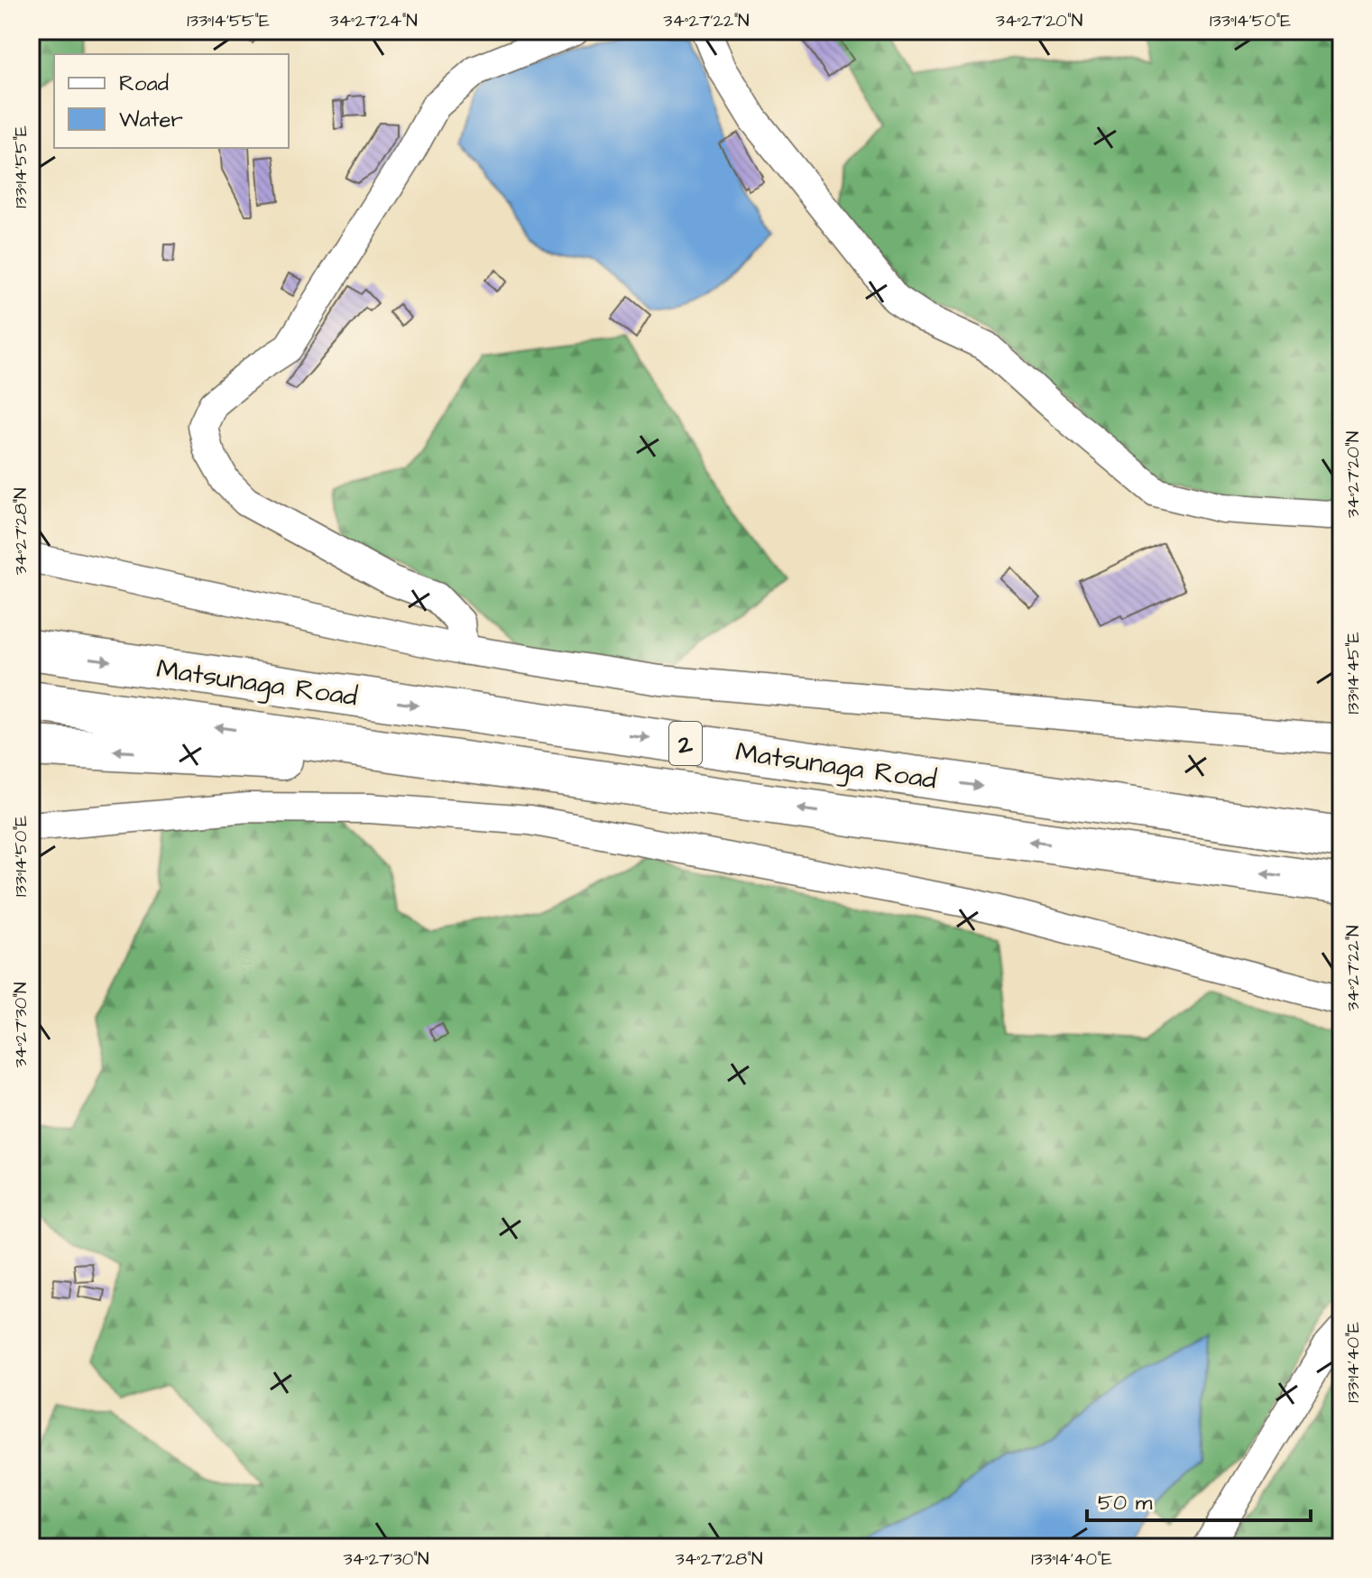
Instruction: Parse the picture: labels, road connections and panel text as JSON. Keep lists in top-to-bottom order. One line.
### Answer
{"streets":{"highway":["Matsunaga Road","2"]},"legend":["Road","Water"],"scale_bar":"50 m","coordinates":["133°14'55\"E","34°27'24\"N","34°27'22\"N","34°27'20\"N","133°14'50\"E","34°27'28\"N","133°14'45\"E","34°27'30\"N","133°14'40\"E"]}
